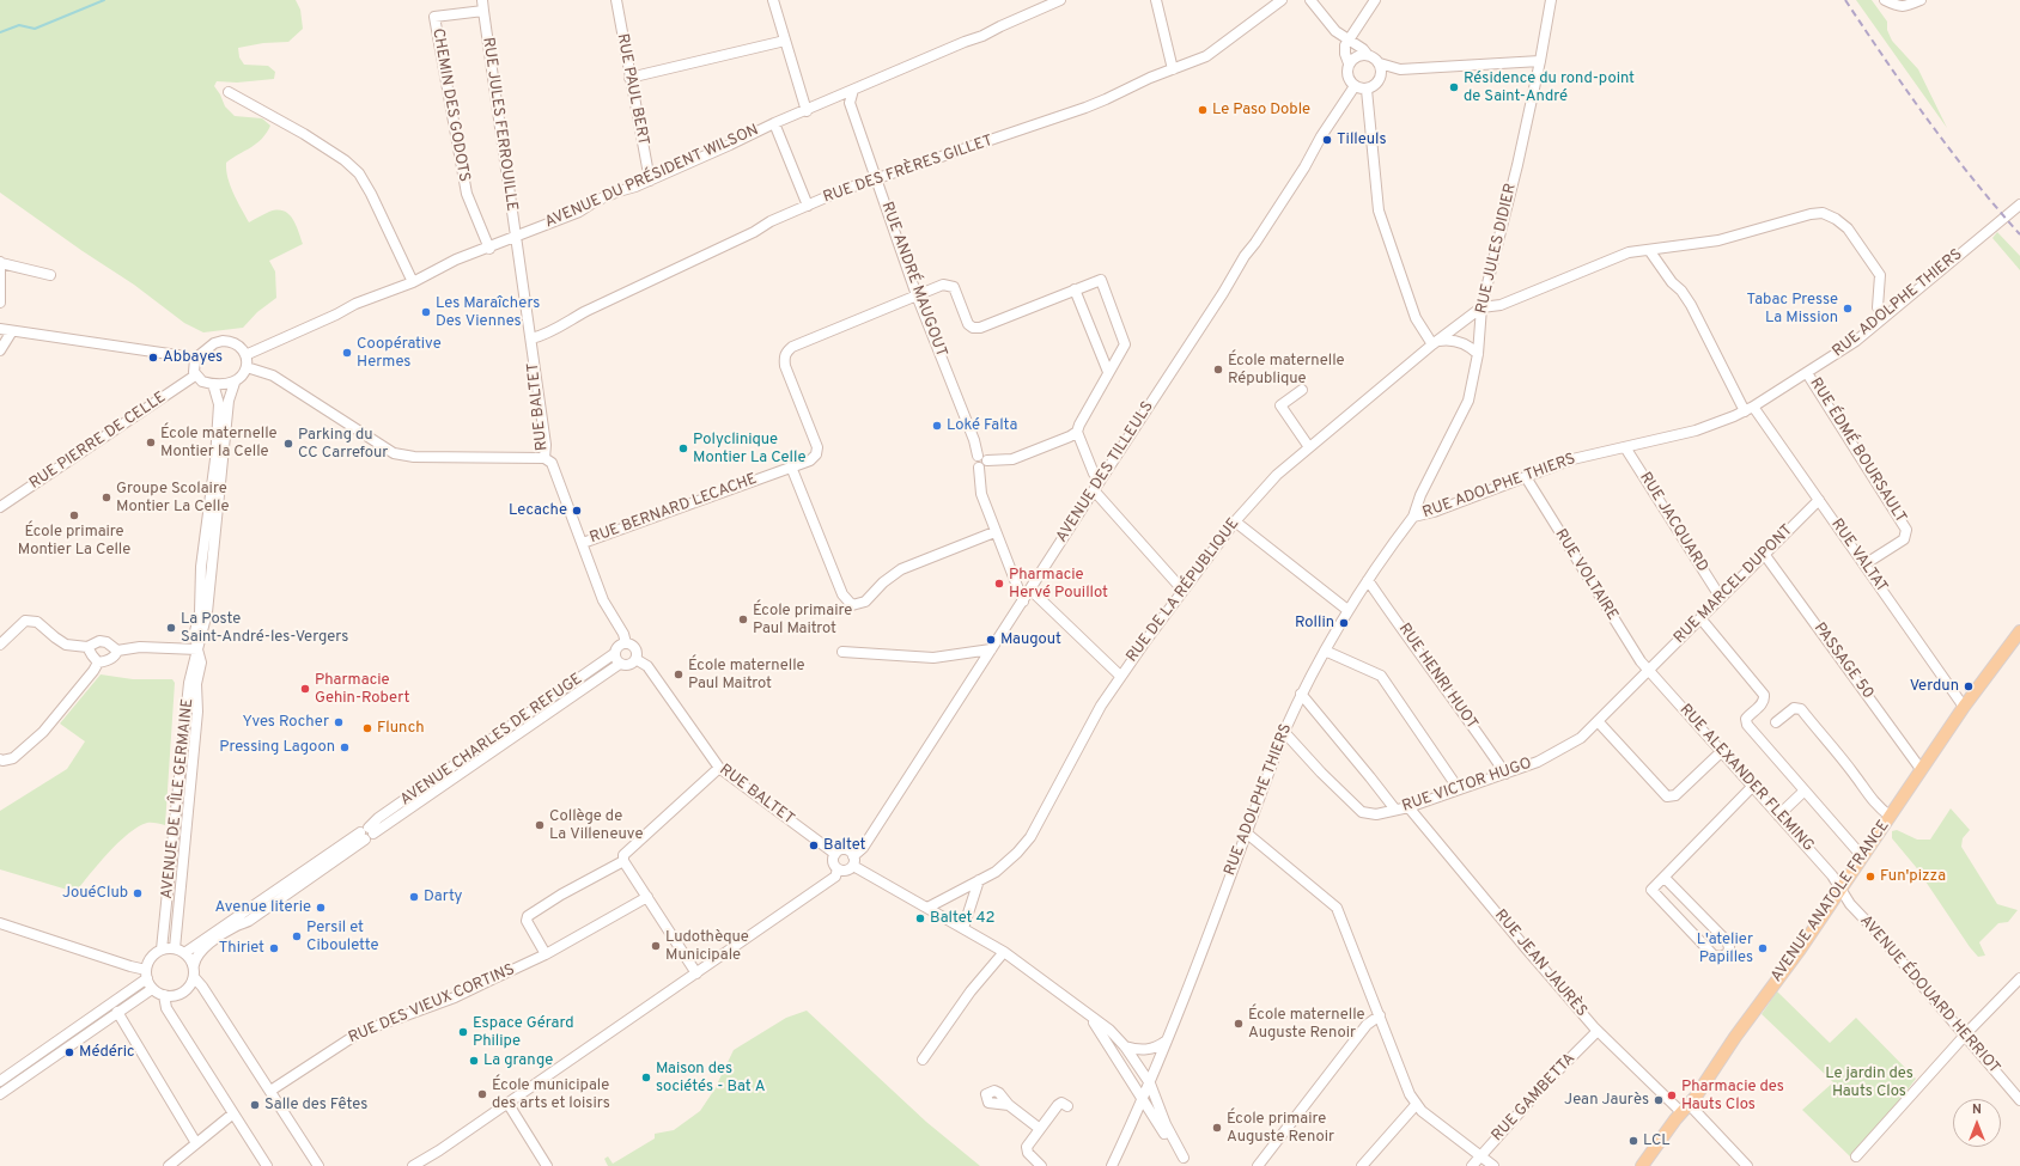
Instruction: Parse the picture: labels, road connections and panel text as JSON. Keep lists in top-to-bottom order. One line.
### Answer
{"streets":{"main road":["AVENUE ANATOLE FRANCE"],"street":["RUE PAUL BERT","CHEMIN DES GODOTS","RUE JULES FERROUILLE","RUE DES FRÈRES GILLET","AVENUE DU PRÉSIDENT WILSON","RUE JULES DIDIER","RUE ANDRÉ MAUGOUT","RUE ADOLPHE THIERS","RUE BALTET","RUE PIERRE DE CELLE","RUE ÉDMÉ BOURSAULT","AVENUE DES TILLEULS","RUE BERNARD LECACHE","RUE JACQUARD","RUE VALTAT","RUE VOLTAIRE","RUE MARCEL DUPONT","RUE DE LA RÉPUBLIQUE","PASSAGE 50","RUE HENRI HUOT","AVENUE CHARLES DE REFUGE","RUE ALEXANDER FLEMING","RUE VICTOR HUGO","AVENUE DE L'ÎLE GERMAINE","RUE JEAN JAURÈS","AVENUE ÉDOUARD HERRIOT","RUE DES VIEUX CORTINS","RUE GAMBETTA"]},"crossings":[["RUE PAUL BERT","AVENUE DU PRÉSIDENT WILSON"],["CHEMIN DES GODOTS","RUE JULES FERROUILLE"],["CHEMIN DES GODOTS","AVENUE DU PRÉSIDENT WILSON"],["RUE JULES FERROUILLE","AVENUE DU PRÉSIDENT WILSON"],["RUE JULES FERROUILLE","RUE BALTET"],["RUE DES FRÈRES GILLET","RUE ANDRÉ MAUGOUT"],["RUE DES FRÈRES GILLET","RUE BALTET"],["AVENUE DU PRÉSIDENT WILSON","RUE BALTET"],["AVENUE DU PRÉSIDENT WILSON","RUE PIERRE DE CELLE"],["AVENUE DU PRÉSIDENT WILSON","AVENUE DE L'ÎLE GERMAINE"],["RUE JULES DIDIER","RUE ADOLPHE THIERS"],["RUE JULES DIDIER","RUE DE LA RÉPUBLIQUE"],["RUE ANDRÉ MAUGOUT","RUE BERNARD LECACHE"],["RUE ADOLPHE THIERS","RUE ÉDMÉ BOURSAULT"],["RUE ADOLPHE THIERS","RUE JACQUARD"],["RUE ADOLPHE THIERS","RUE VALTAT"],["RUE ADOLPHE THIERS","RUE VOLTAIRE"],["RUE ADOLPHE THIERS","RUE HENRI HUOT"],["RUE ADOLPHE THIERS","RUE VICTOR HUGO"],["RUE BALTET","AVENUE DES TILLEULS"],["RUE BALTET","RUE BERNARD LECACHE"],["RUE BALTET","AVENUE CHARLES DE REFUGE"],["RUE PIERRE DE CELLE","AVENUE DE L'ÎLE GERMAINE"],["RUE ÉDMÉ BOURSAULT","RUE VALTAT"],["RUE JACQUARD","RUE MARCEL DUPONT"],["RUE VALTAT","RUE MARCEL DUPONT"],["RUE VALTAT","AVENUE ANATOLE FRANCE"],["RUE VOLTAIRE","RUE MARCEL DUPONT"],["RUE VOLTAIRE","RUE ALEXANDER FLEMING"],["RUE VOLTAIRE","RUE VICTOR HUGO"],["RUE MARCEL DUPONT","PASSAGE 50"],["RUE MARCEL DUPONT","RUE ALEXANDER FLEMING"],["RUE MARCEL DUPONT","RUE VICTOR HUGO"],["PASSAGE 50","AVENUE ANATOLE FRANCE"],["RUE HENRI HUOT","RUE VICTOR HUGO"],["AVENUE CHARLES DE REFUGE","AVENUE DE L'ÎLE GERMAINE"],["RUE ALEXANDER FLEMING","RUE VICTOR HUGO"],["RUE ALEXANDER FLEMING","AVENUE ANATOLE FRANCE"],["RUE ALEXANDER FLEMING","AVENUE ÉDOUARD HERRIOT"],["RUE VICTOR HUGO","RUE JEAN JAURÈS"],["AVENUE ANATOLE FRANCE","RUE JEAN JAURÈS"],["AVENUE ANATOLE FRANCE","AVENUE ÉDOUARD HERRIOT"],["RUE JEAN JAURÈS","RUE GAMBETTA"]],"parks":["Le jardin des Hauts Clos"],"places":["Résidence du rond-point de Saint-André","Le Paso Doble","Tilleuls","Tabac Presse La Mission","Les Maraîchers Des Viennes","Coopérative Hermes","Abbayes","École maternelle République","Loké Falta","École maternelle Montier la Celle","Parking du CC Carrefour","Polyclinique Montier La Celle","Groupe Scolaire Montier La Celle","Lecache","École primaire Montier La Celle","Pharmacie Hervé Pouillot","École primaire Paul Maitrot","Rollin","La Poste Saint-André-les-Vergers","Maugout","École maternelle Paul Maitrot","Verdun","Pharmacie Gehin-Robert","Yves Rocher","Flunch","Pressing Lagoon","Collège de La Villeneuve","Baltet","Fun'pizza","JouéClub","Darty","Avenue literie","Baltet 42","Persil et Ciboulette","Ludothèque Municipale","Thiriet","L'atelier Papilles","École maternelle Auguste Renoir","Espace Gérard Philipe","Médéric","La grange","Maison des sociétés - Bat A","École municipale des arts et loisirs","Pharmacie des Hauts Clos","Jean Jaurès","Salle des Fêtes","École primaire Auguste Renoir","LCL"],"north":"top"}
